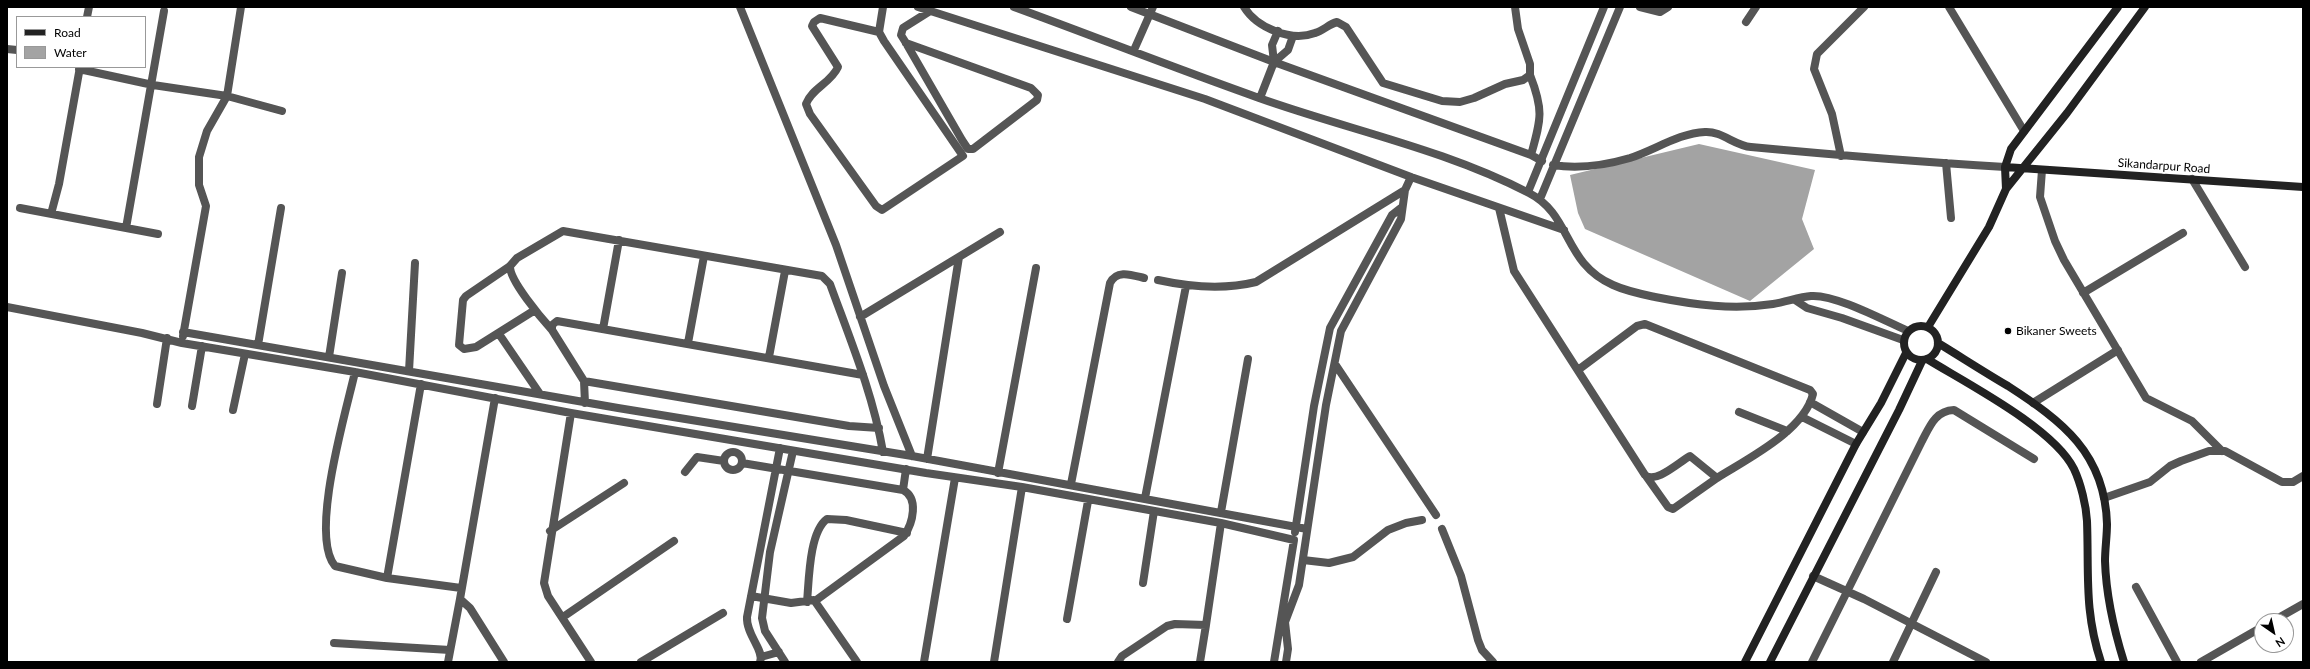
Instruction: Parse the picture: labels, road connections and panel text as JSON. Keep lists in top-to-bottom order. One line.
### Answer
{"streets":{"street":["Sikandarpur Road"]},"places":["Bikaner Sweets"],"legend":["Road","Water"],"north":"bottom right"}
